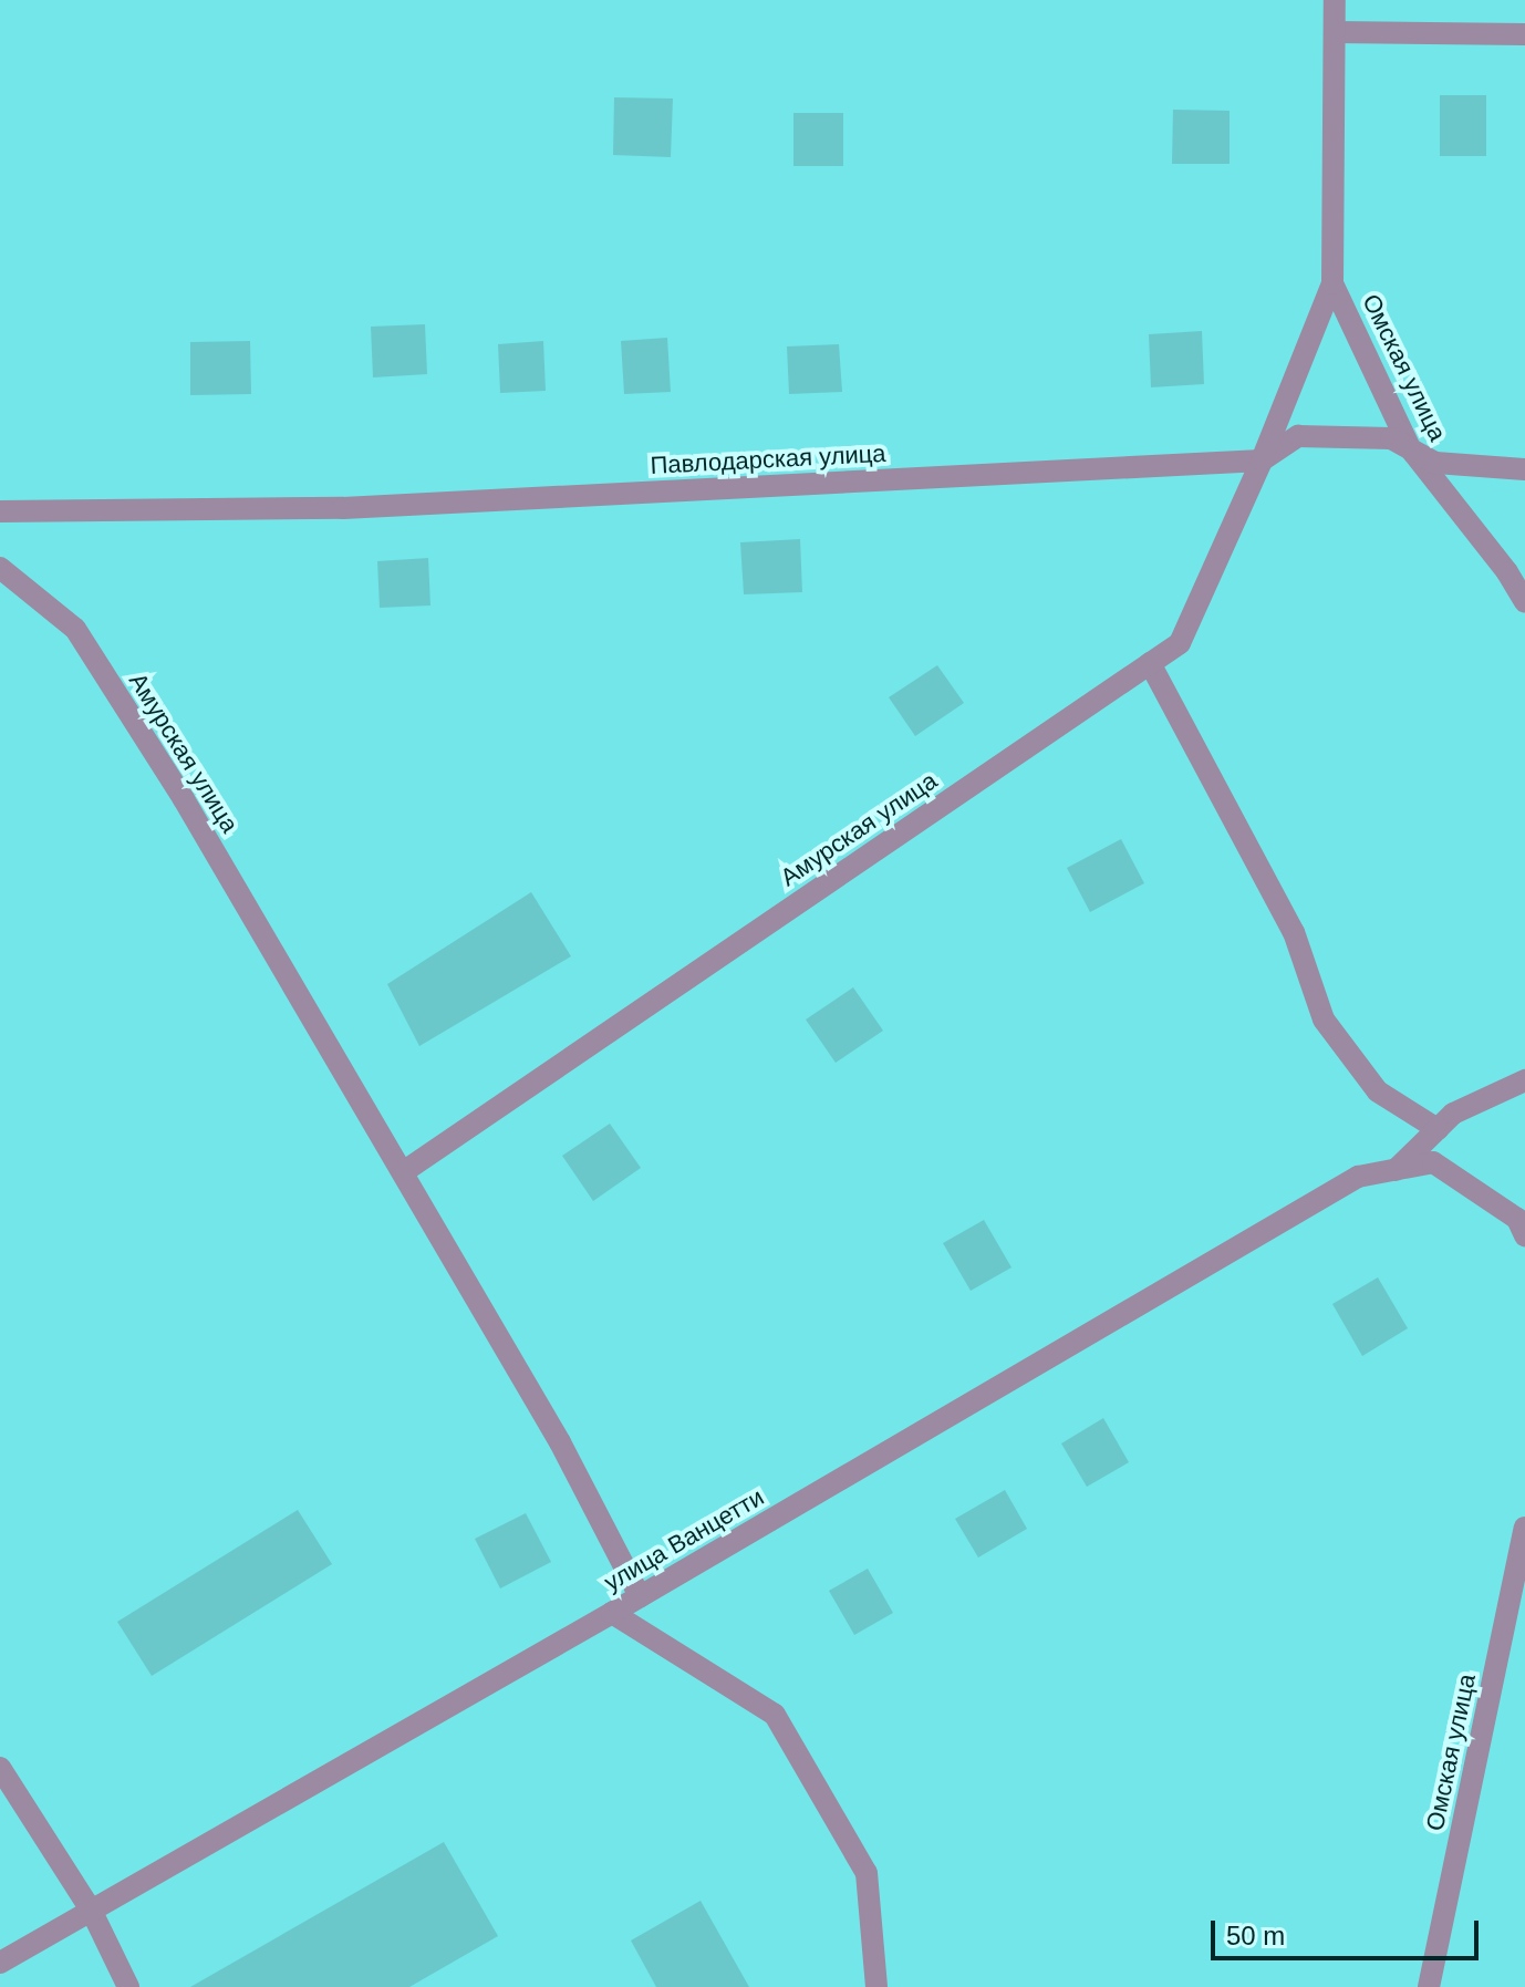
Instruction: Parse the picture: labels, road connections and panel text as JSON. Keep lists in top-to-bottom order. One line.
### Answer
{"streets":{"street":["Омская улица","Павлодарская улица","Амурская улица","улица Ванцетти"]},"crossings":[["Омская улица","Амурская улица"],["Павлодарская улица","Амурская улица"],["Амурская улица","улица Ванцетти"]],"scale_bar":"50 m"}
